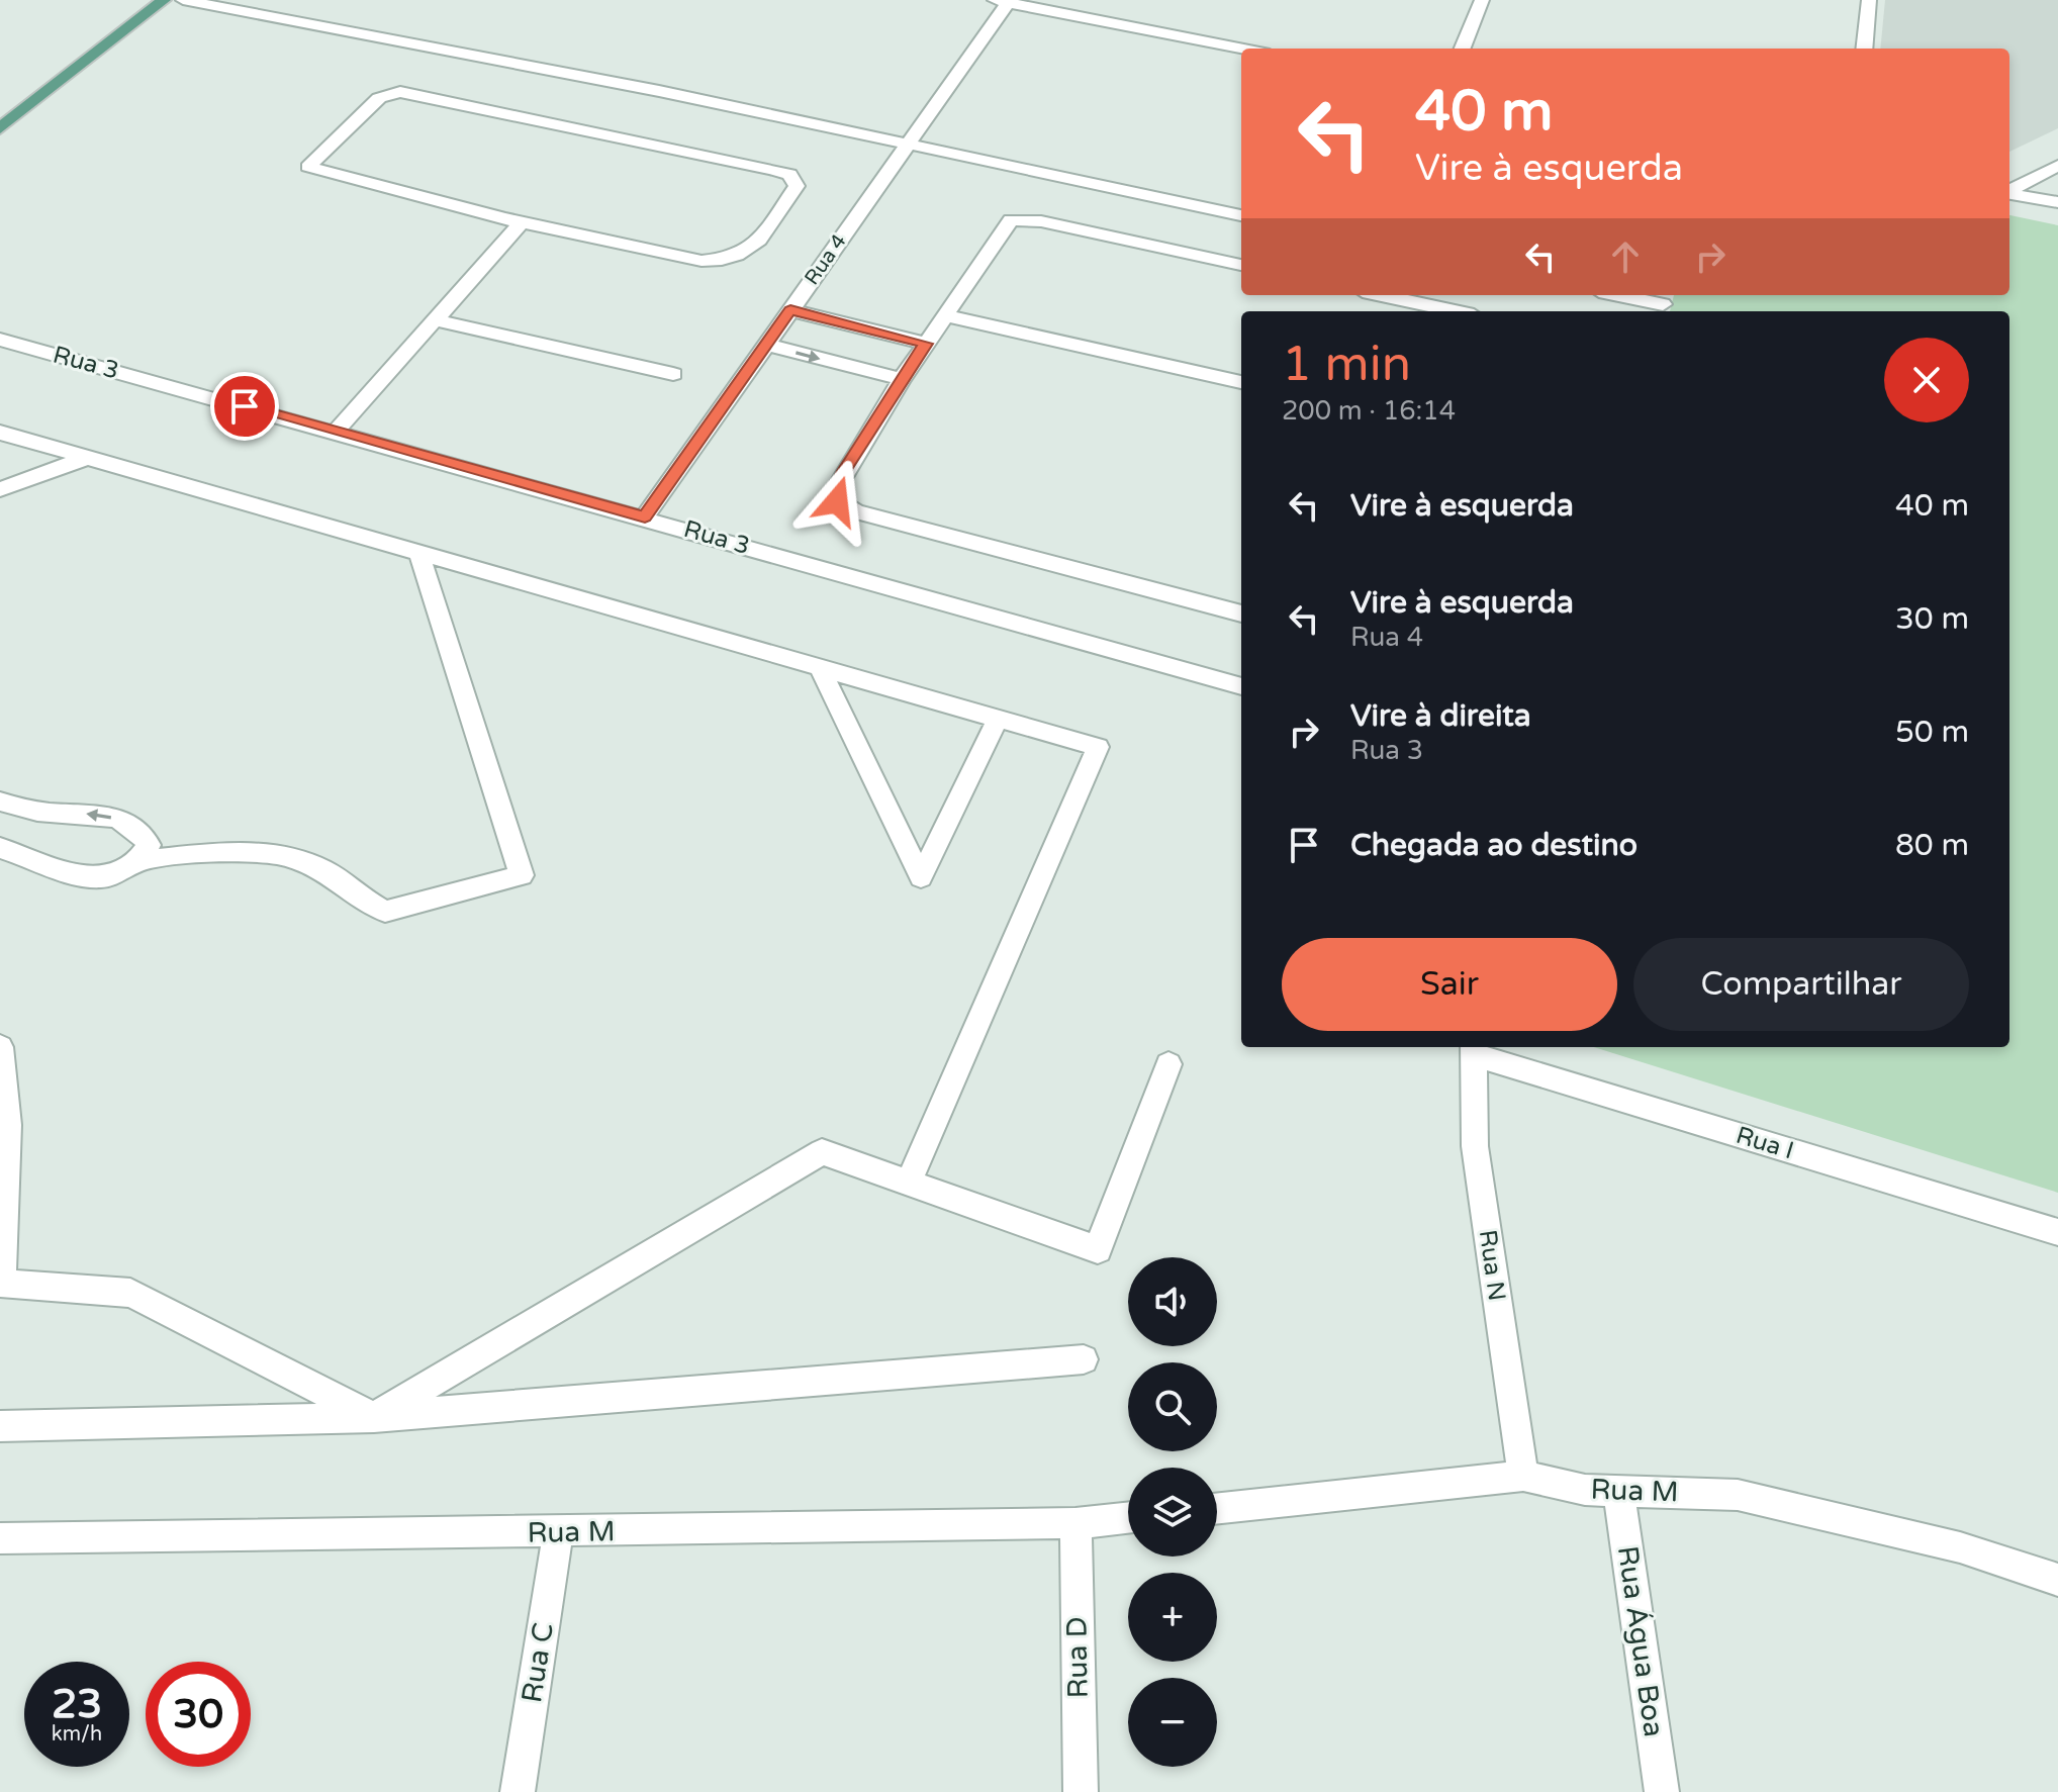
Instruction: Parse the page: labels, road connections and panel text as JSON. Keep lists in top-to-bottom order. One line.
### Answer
{"streets":{"street":["Rua 4","Rua 3","Rua I","Rua N","Rua M","Rua Água Boa","Rua D","Rua C"]},"crossings":[["Rua 4","Rua 3"],["Rua I","Rua N"],["Rua N","Rua M"],["Rua M","Rua Água Boa"],["Rua M","Rua D"],["Rua M","Rua C"]],"page":{"turn":["40 m","Vire à esquerda"],"heading":["1 min","200 m · 16:14"],"list":[{"name":"Vire à esquerda","value":"40 m"},{"name":"Vire à esquerda","note":"Rua 4","value":"30 m"},{"name":"Vire à direita","note":"Rua 3","value":"50 m"},{"name":"Chegada ao destino","value":"80 m"}],"buttons":["Sair","Compartilhar"],"map_buttons":["+","−"],"speed":"23 km/h","limit":"30"}}
